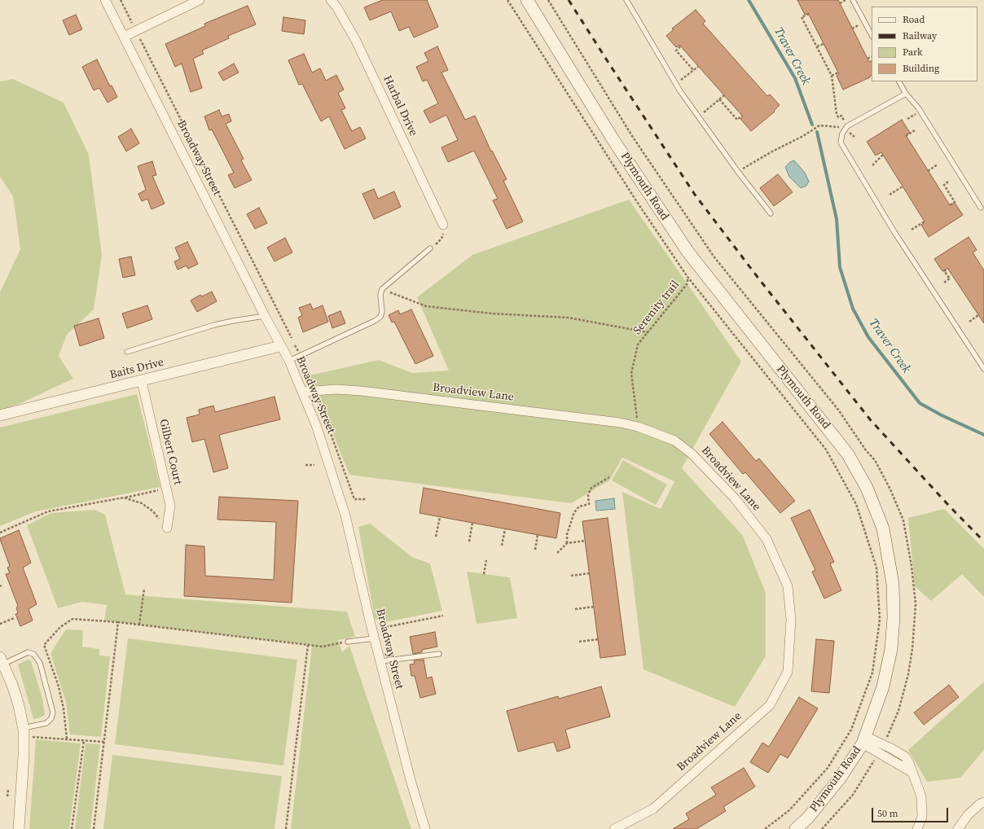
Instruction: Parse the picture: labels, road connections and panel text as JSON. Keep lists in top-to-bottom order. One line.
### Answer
{"streets":{"main road":["Plymouth Road"],"street":["Harbal Drive","Broadway Street","Baits Drive","Broadview Lane","Gilbert Court"],"path":["Serenity trail"]},"crossings":[["Broadway Street","Baits Drive"],["Broadway Street","Broadview Lane"],["Serenity trail","Broadview Lane"],["Baits Drive","Gilbert Court"]],"water":["Traver Creek"],"legend":["Road","Railway","Park","Building"],"scale_bar":"50 m"}
